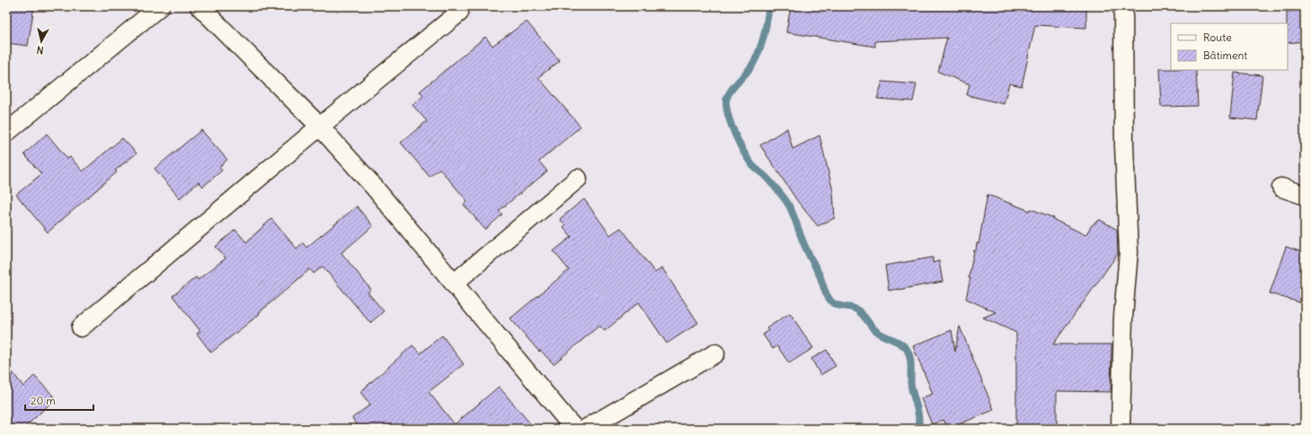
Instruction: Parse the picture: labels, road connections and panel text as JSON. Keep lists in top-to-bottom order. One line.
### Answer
{"legend":["Route","Bâtiment"],"scale_bar":"20 m","north":"bottom"}
